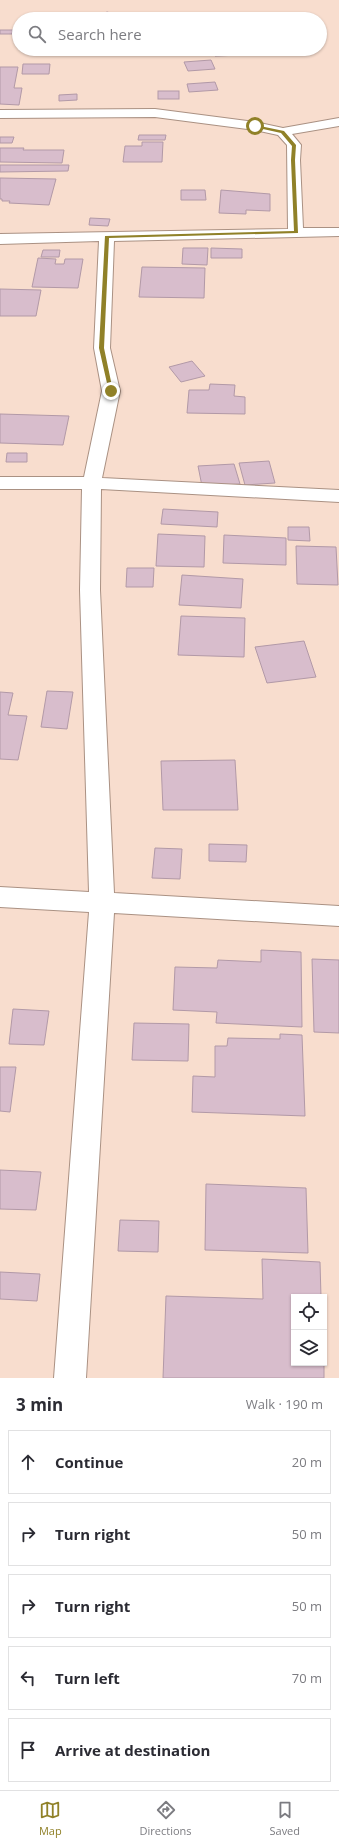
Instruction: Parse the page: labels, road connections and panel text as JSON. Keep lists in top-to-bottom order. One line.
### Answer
{"page":{"search":"Search here","heading":["3 min","Walk · 190 m"],"list":[["Continue","20 m"],["Turn right","50 m"],["Turn right","50 m"],["Turn left","70 m"],"Arrive at destination"],"nav":["Map","Directions","Saved"]}}
